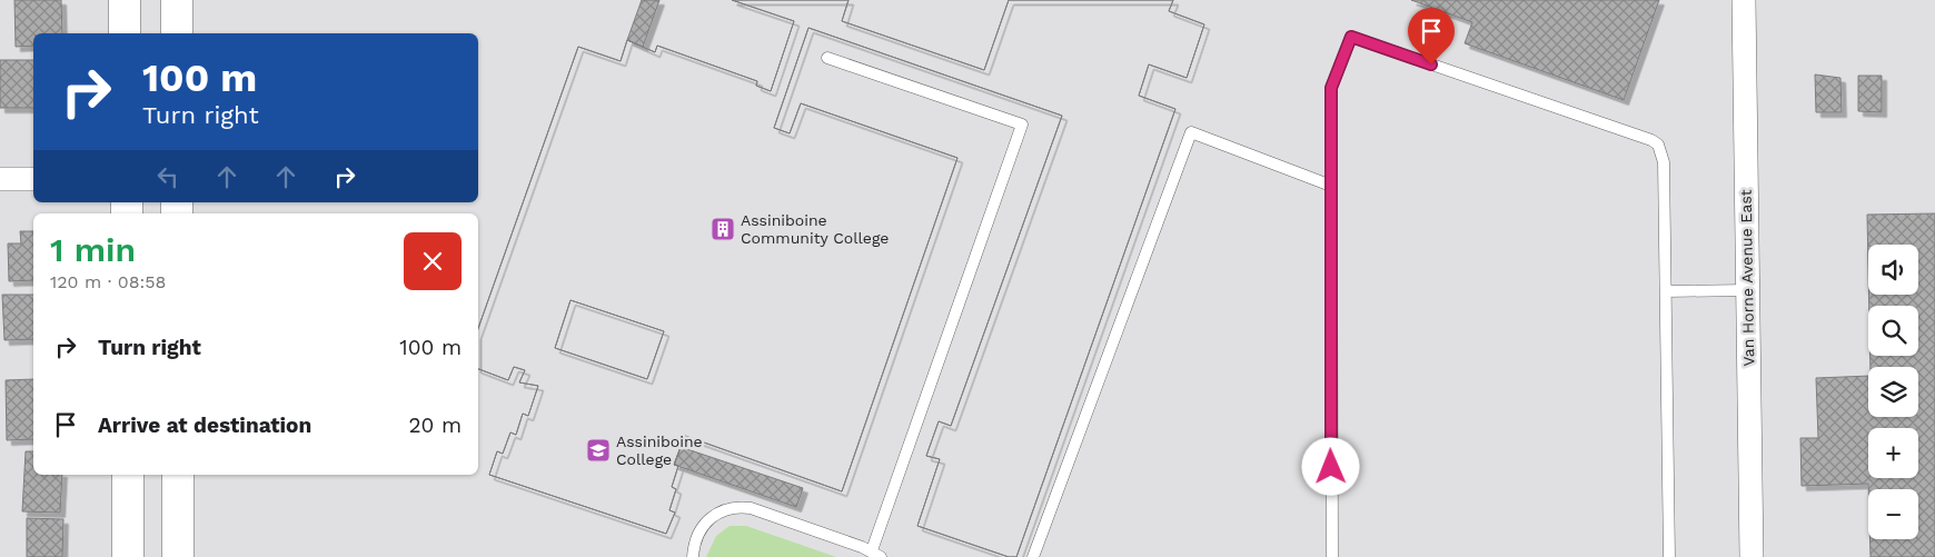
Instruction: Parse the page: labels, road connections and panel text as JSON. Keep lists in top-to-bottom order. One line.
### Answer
{"streets":{"street":["Van Horne Avenue East"]},"places":{"building":["Assiniboine Community College"],"school or university":["Assiniboine College"]},"page":{"turn":["100 m","Turn right"],"heading":["1 min","120 m · 08:58"],"map_buttons":["+","−"],"list":[{"name":"Turn right","value":"100 m"},{"name":"Arrive at destination","value":"20 m"}]}}
